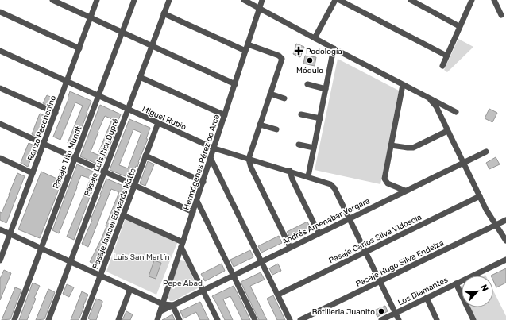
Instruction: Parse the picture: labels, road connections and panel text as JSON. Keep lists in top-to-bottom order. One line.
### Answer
{"streets":{"street":["Miguel Rubio","Renzo Pecchenino","Pasaje Tito Mundt","Pasaje Luis Itier Dupré","Hermógenes Pérez de Arce","Pasaje Ismael Edwards Matte","Andrés Amenabar Vergara","Pasaje Carlos Silva Vidosola","Pasaje Hugo Silva Endeiza","Los Diamantes"]},"crossings":[["Miguel Rubio","Renzo Pecchenino"],["Miguel Rubio","Pasaje Tito Mundt"],["Miguel Rubio","Pasaje Luis Itier Dupré"],["Miguel Rubio","Hermógenes Pérez de Arce"],["Miguel Rubio","Pasaje Ismael Edwards Matte"],["Miguel Rubio","Andrés Amenabar Vergara"],["Hermógenes Pérez de Arce","Andrés Amenabar Vergara"]],"parks":["Luis San Martín","Pepe Abad"],"places":{"health":["Podología"],"other":["Módulo","Botilleria Juanito"]},"north":"top right"}
